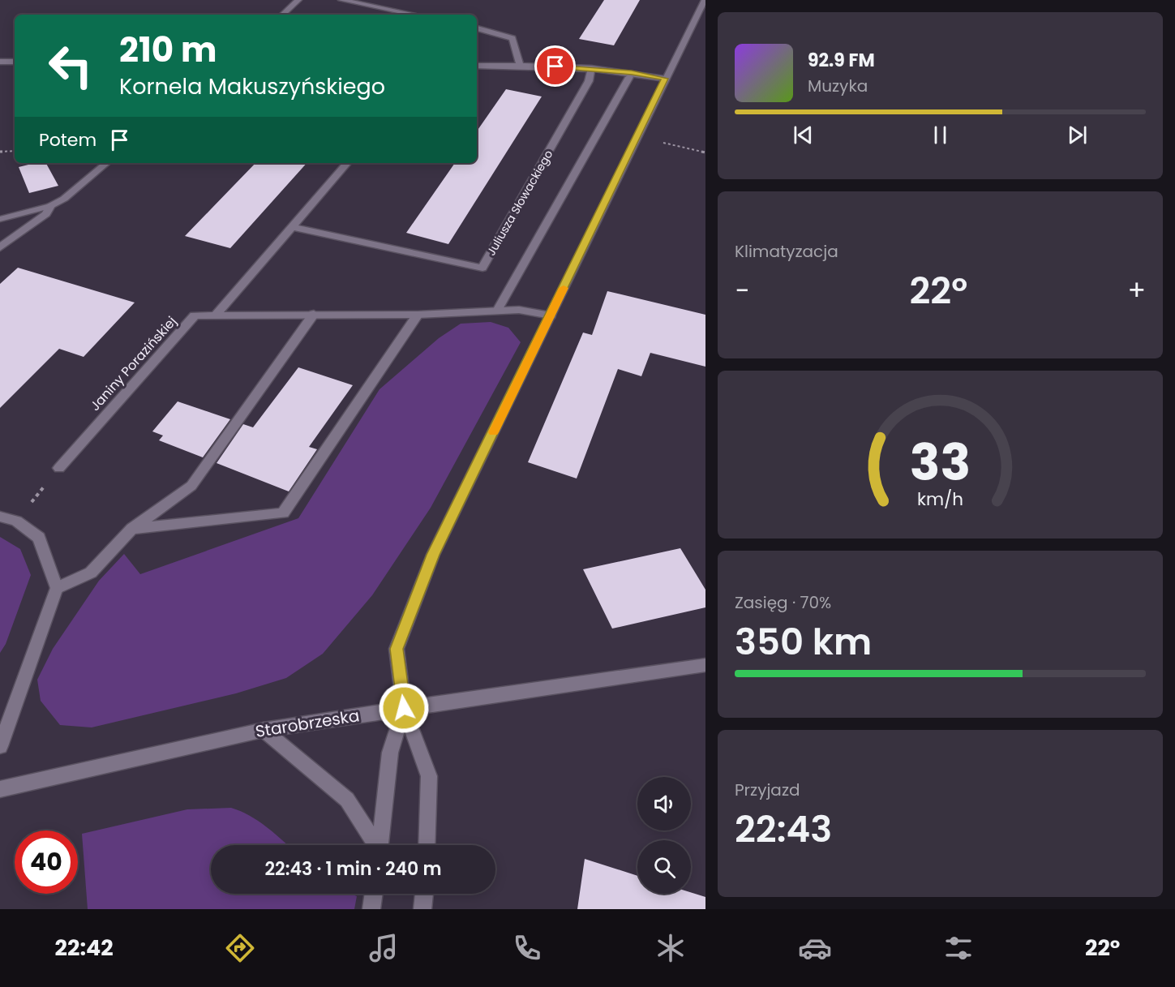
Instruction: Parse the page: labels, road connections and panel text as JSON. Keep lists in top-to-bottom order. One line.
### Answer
{"streets":{"street":["Juliusza Słowackiego","Janiny Porazińskiej","Starobrzeska"]},"page":{"turn":["210 m","Kornela Makuszyńskiego"],"song":["92.9 FM","Muzyka"],"then":"Potem","tile":["Klimatyzacja",["Zasięg · 70%","350 km"],["Przyjazd","22:43"]],"heat":["−","22°","+"],"limit":"40","trip":"22:43 · 1 min · 240 m","tabs":["22:42","22°"],"gauge":["33","km/h"]}}
